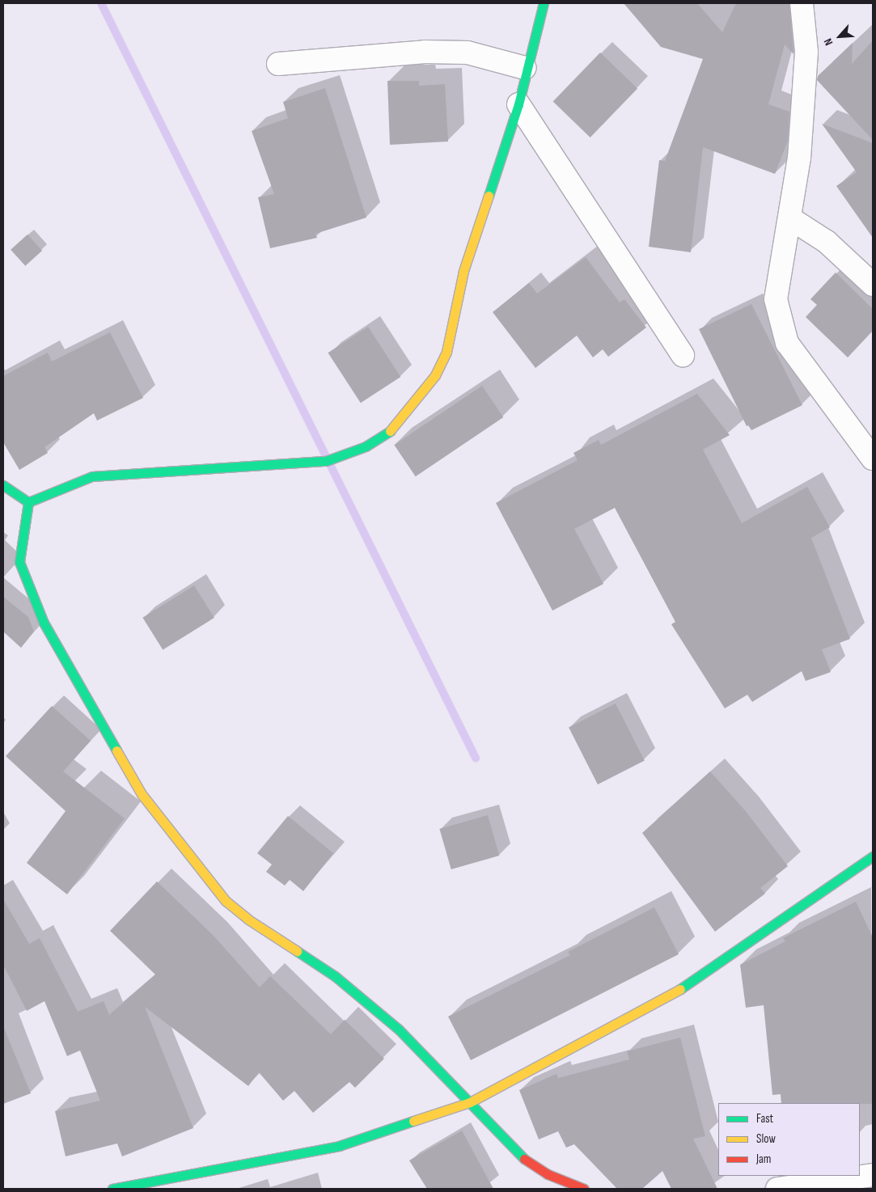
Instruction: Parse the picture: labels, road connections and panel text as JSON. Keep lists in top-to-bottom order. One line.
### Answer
{"legend":["Fast","Slow","Jam"],"north":"bottom left"}
